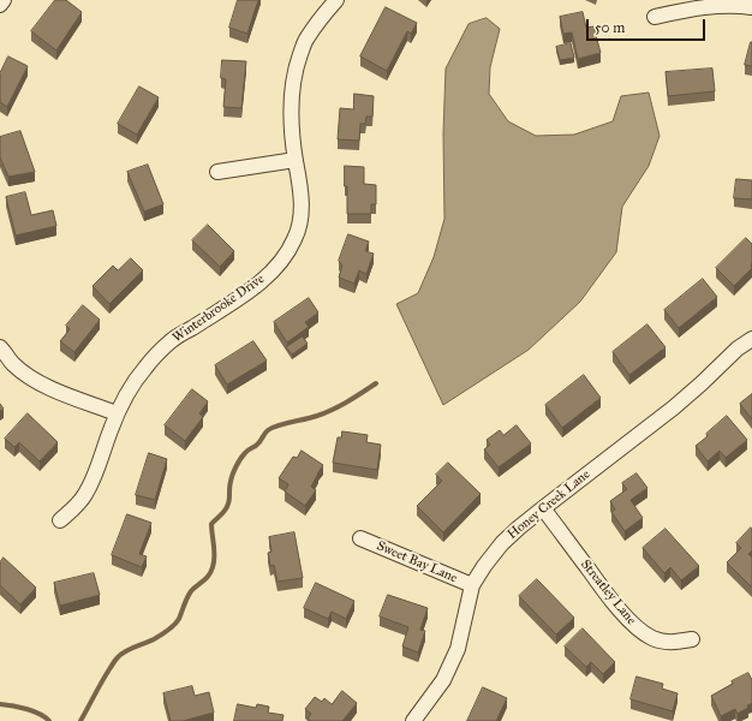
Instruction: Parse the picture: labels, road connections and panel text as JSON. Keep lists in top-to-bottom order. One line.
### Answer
{"streets":{"street":["Winterbrooke Drive","Honey Creek Lane","Sweet Bay Lane","Streatley Lane"]},"crossings":[["Honey Creek Lane","Sweet Bay Lane"],["Honey Creek Lane","Streatley Lane"]],"scale_bar":"50 m"}
